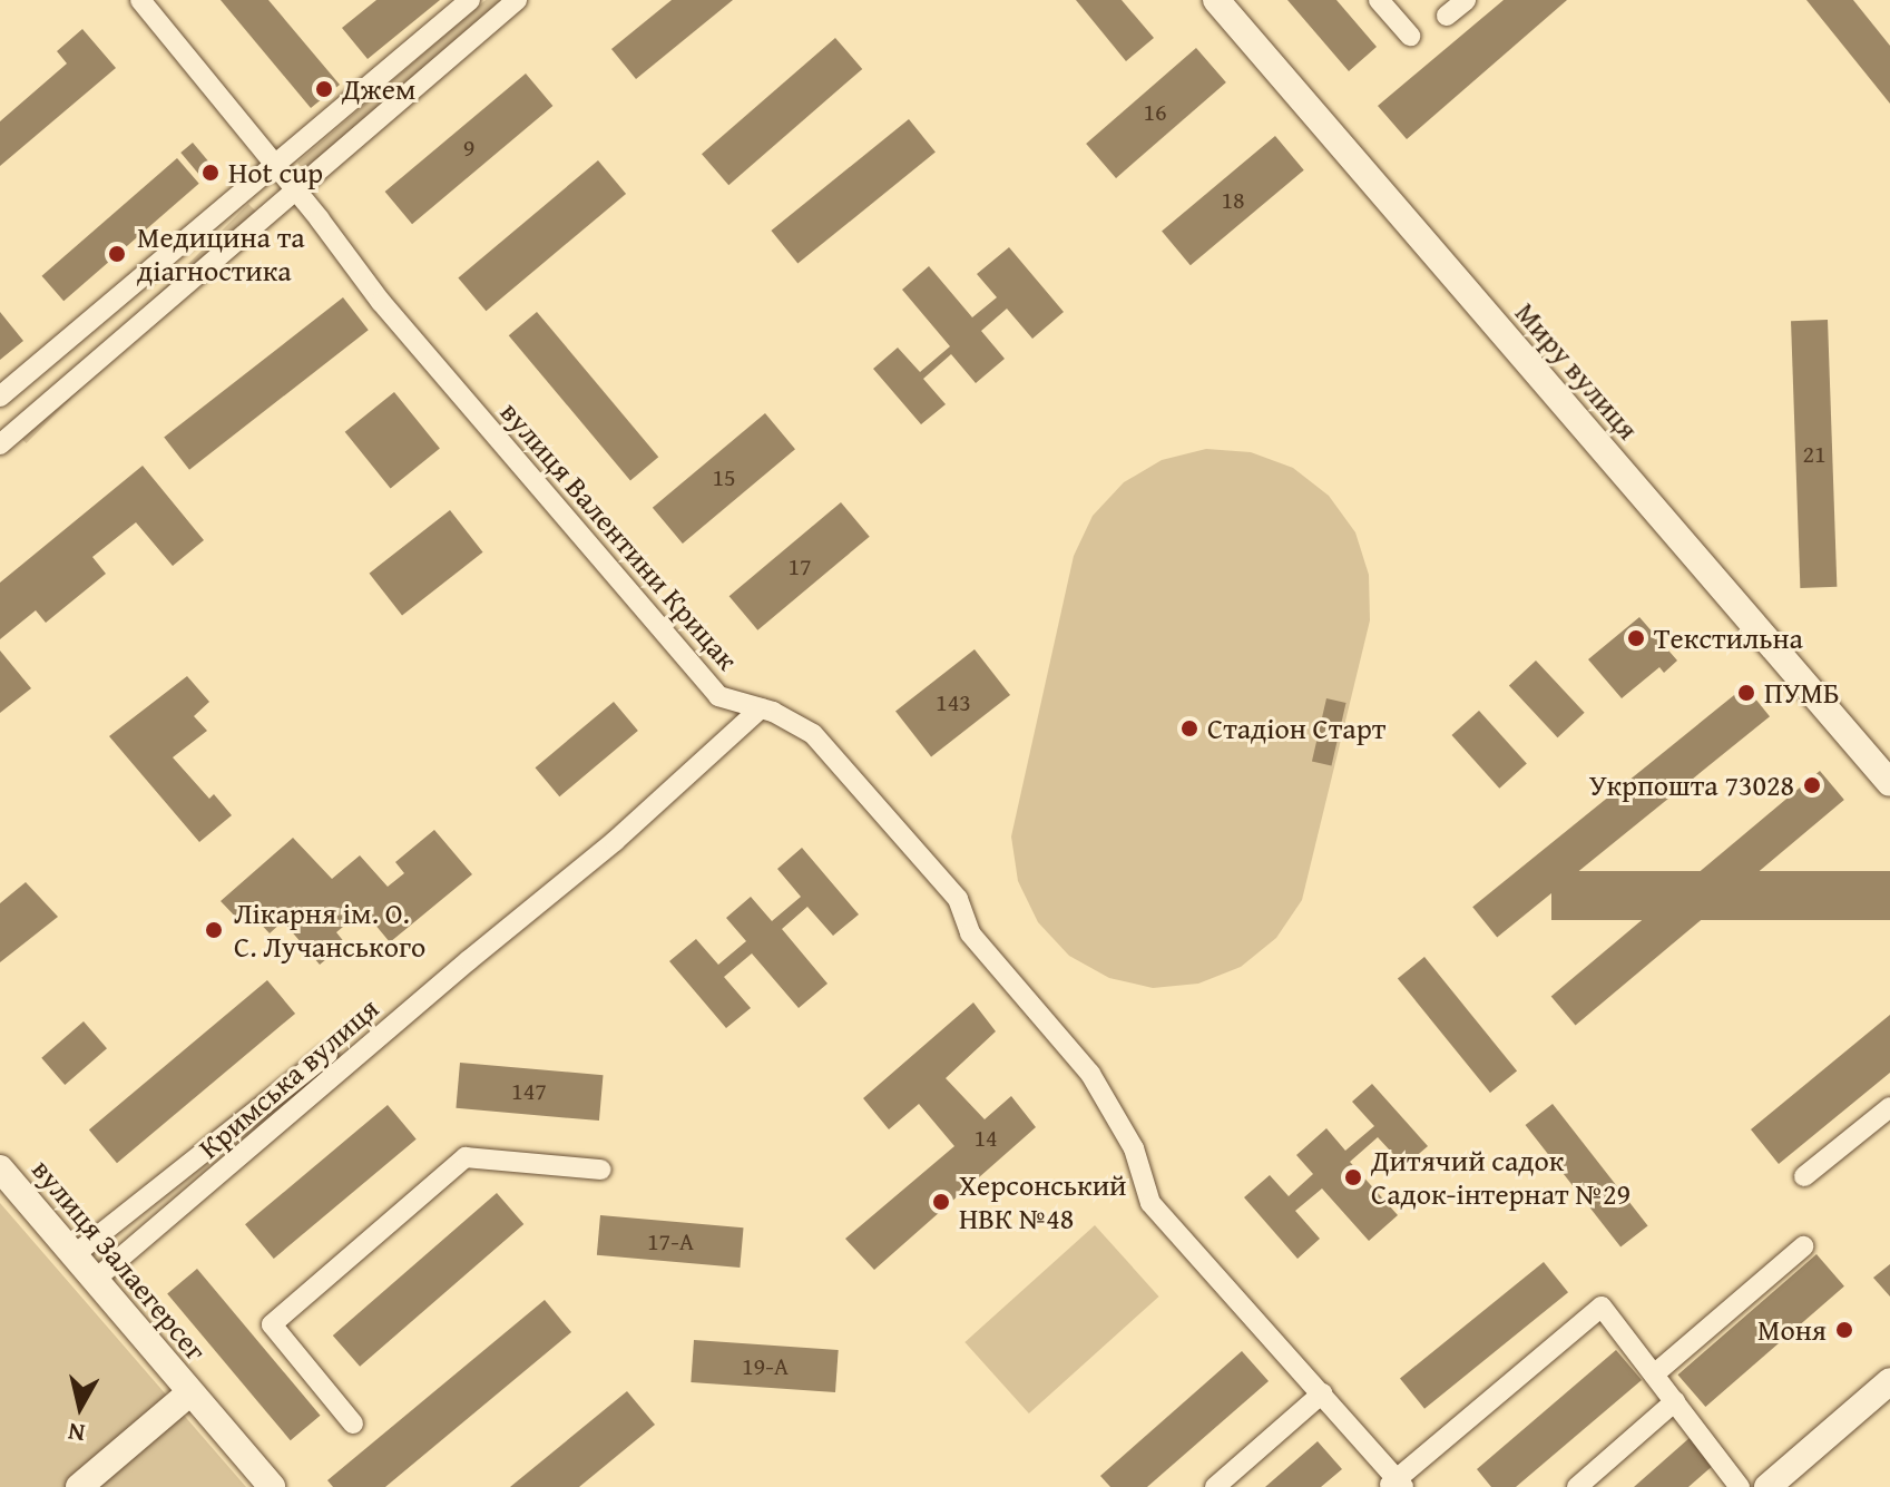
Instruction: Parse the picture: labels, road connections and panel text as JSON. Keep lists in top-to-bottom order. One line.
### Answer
{"streets":{"street":["Миру вулиця","вулиця Валентини Крицак","Кримська вулиця","вулиця Залаегерсег"]},"crossings":[["вулиця Валентини Крицак","Кримська вулиця"],["Кримська вулиця","вулиця Залаегерсег"]],"places":["Джем","Hot cup","Медицина та діагностика","Текстильна","ПУМБ","Стадіон Старт","Укрпошта 73028","Лікарня ім. О. С. Лучанського","Дитячий садок Садок-інтернат №29","Херсонський НВК №48","Моня"],"house_numbers":["16","9","18","21","15","17","143","147","14","17-А","19-А"],"north":"bottom"}
